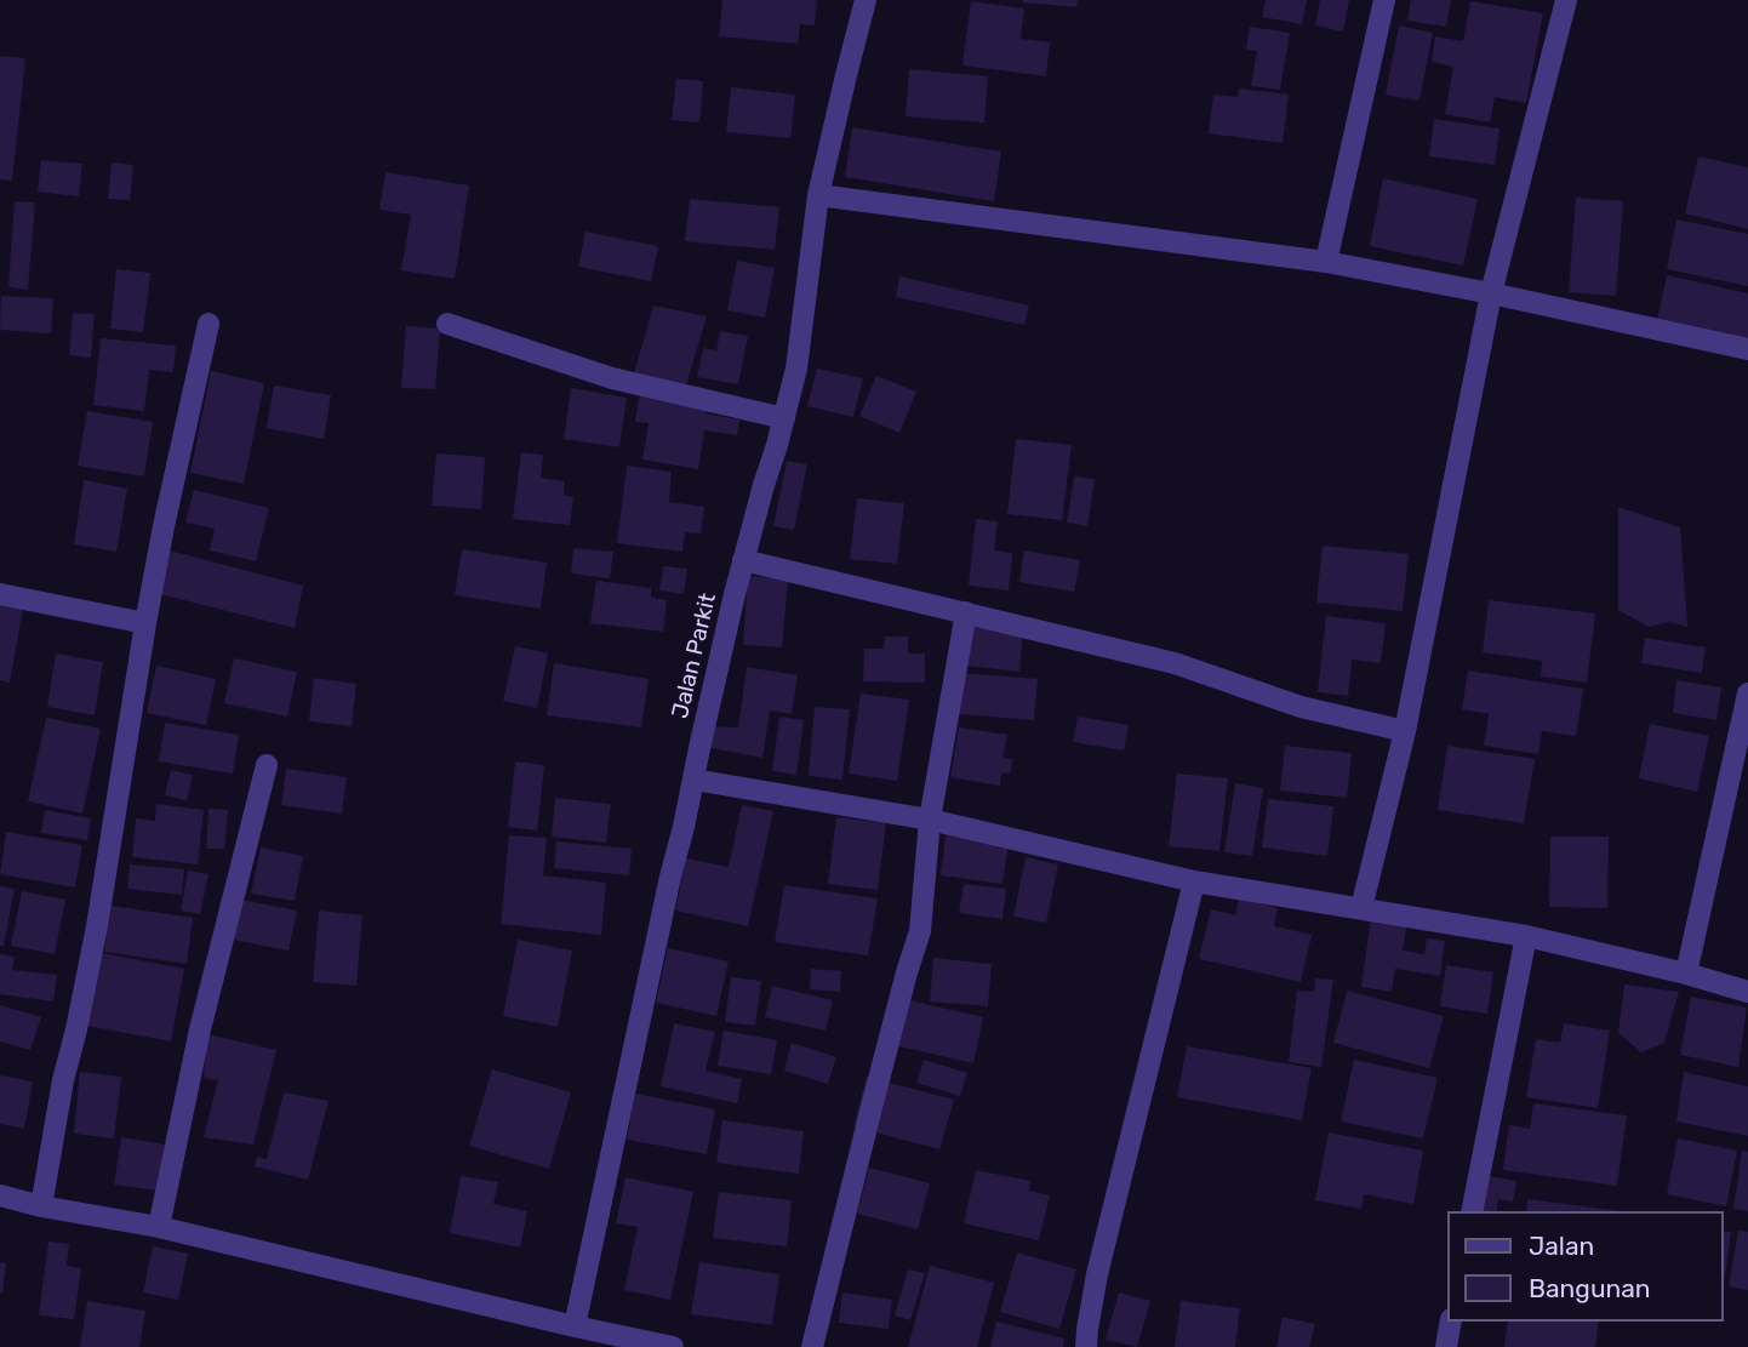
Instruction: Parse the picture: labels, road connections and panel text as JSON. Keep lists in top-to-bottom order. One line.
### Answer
{"streets":{"street":["Jalan Parkit"]},"legend":["Jalan","Bangunan"]}
